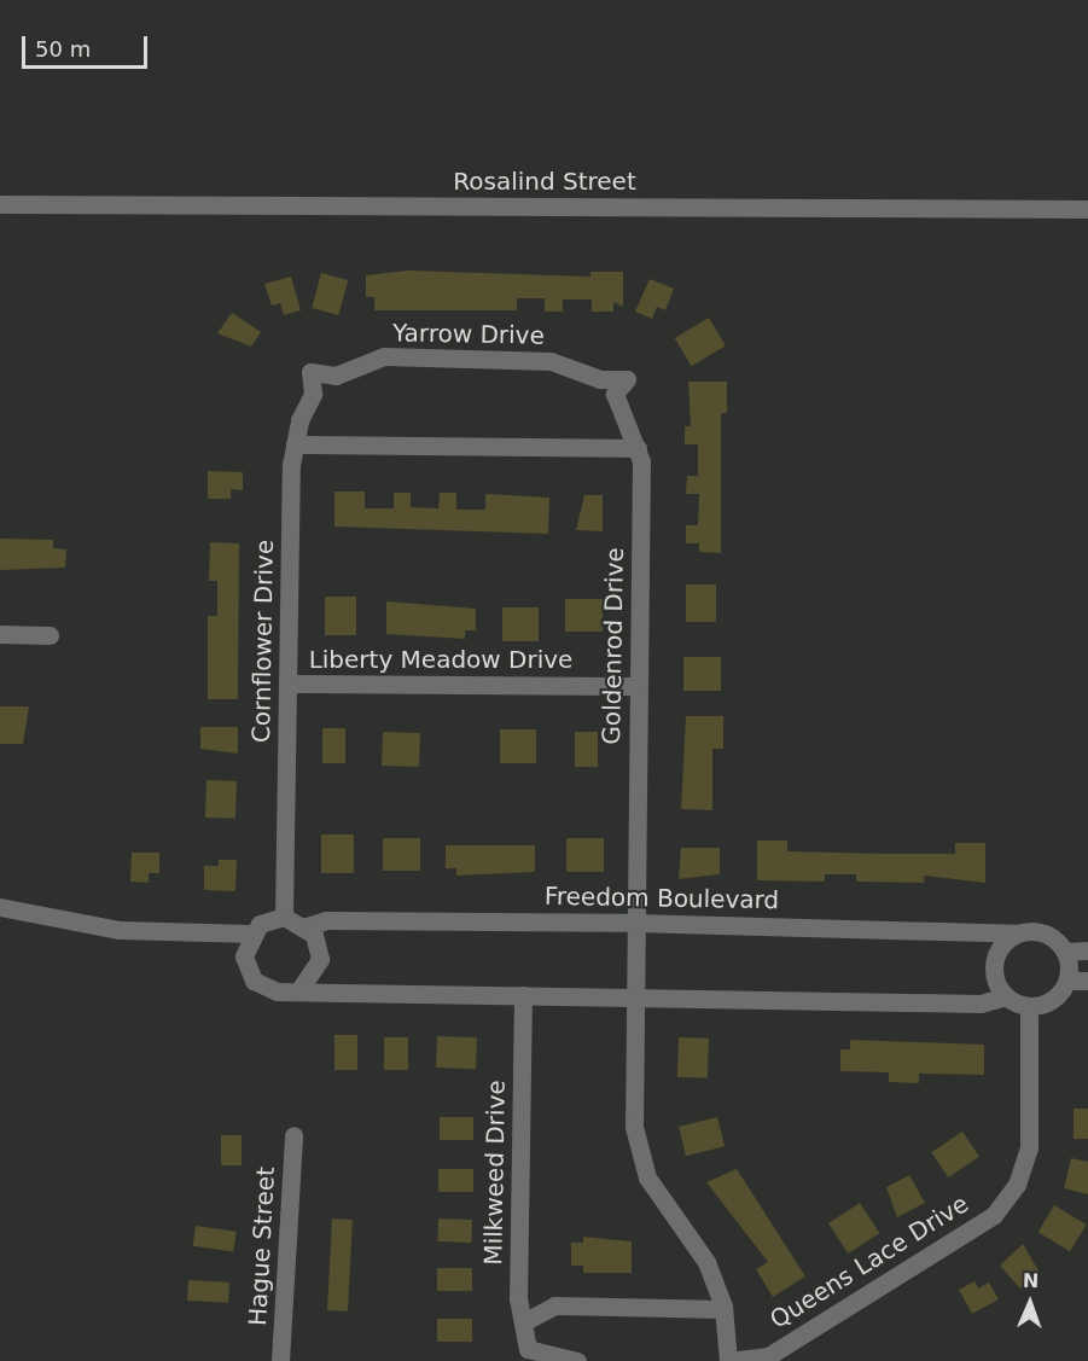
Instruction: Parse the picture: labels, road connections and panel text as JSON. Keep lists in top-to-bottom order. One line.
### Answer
{"streets":{"street":["Rosalind Street","Yarrow Drive","Cornflower Drive","Goldenrod Drive","Liberty Meadow Drive","Freedom Boulevard","Milkweed Drive","Hague Street","Queens Lace Drive"]},"crossings":[["Yarrow Drive","Cornflower Drive"],["Yarrow Drive","Goldenrod Drive"],["Cornflower Drive","Liberty Meadow Drive"],["Cornflower Drive","Freedom Boulevard"],["Goldenrod Drive","Liberty Meadow Drive"],["Goldenrod Drive","Freedom Boulevard"],["Goldenrod Drive","Queens Lace Drive"],["Freedom Boulevard","Queens Lace Drive"]],"scale_bar":"50 m","north":"top"}
